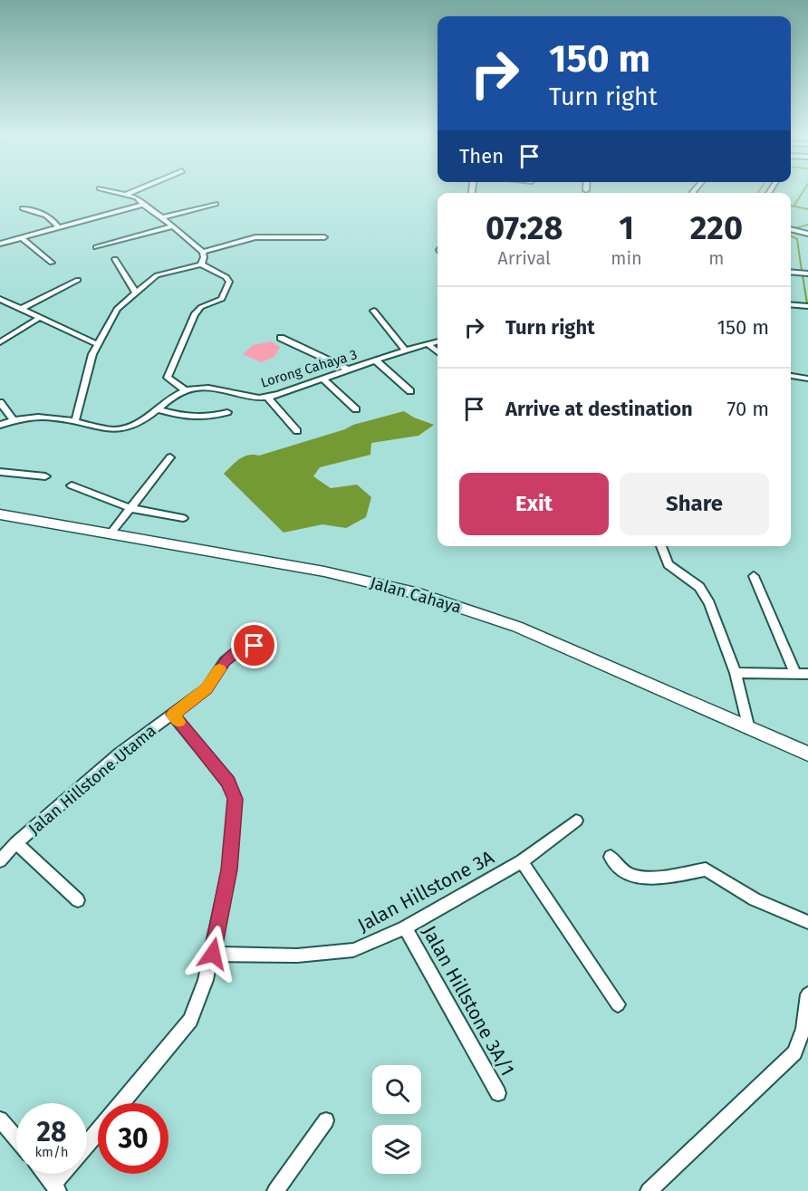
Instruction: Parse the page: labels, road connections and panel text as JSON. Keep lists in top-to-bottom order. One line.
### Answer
{"streets":{"street":["Lorong Cahaya 3","Jalan Cahaya","Jalan Hillstone Utama","Jalan Hillstone 3A","Jalan Hillstone 3A/1"]},"crossings":[["Jalan Hillstone 3A","Jalan Hillstone 3A/1"]],"page":{"turn":["150 m","Turn right"],"then":"Then","eta":["07:28","Arrival","1","min","220","m"],"list":[{"name":"Turn right","value":"150 m"},{"name":"Arrive at destination","value":"70 m"}],"buttons":["Exit","Share"],"speed":"28 km/h","limit":"30"}}
